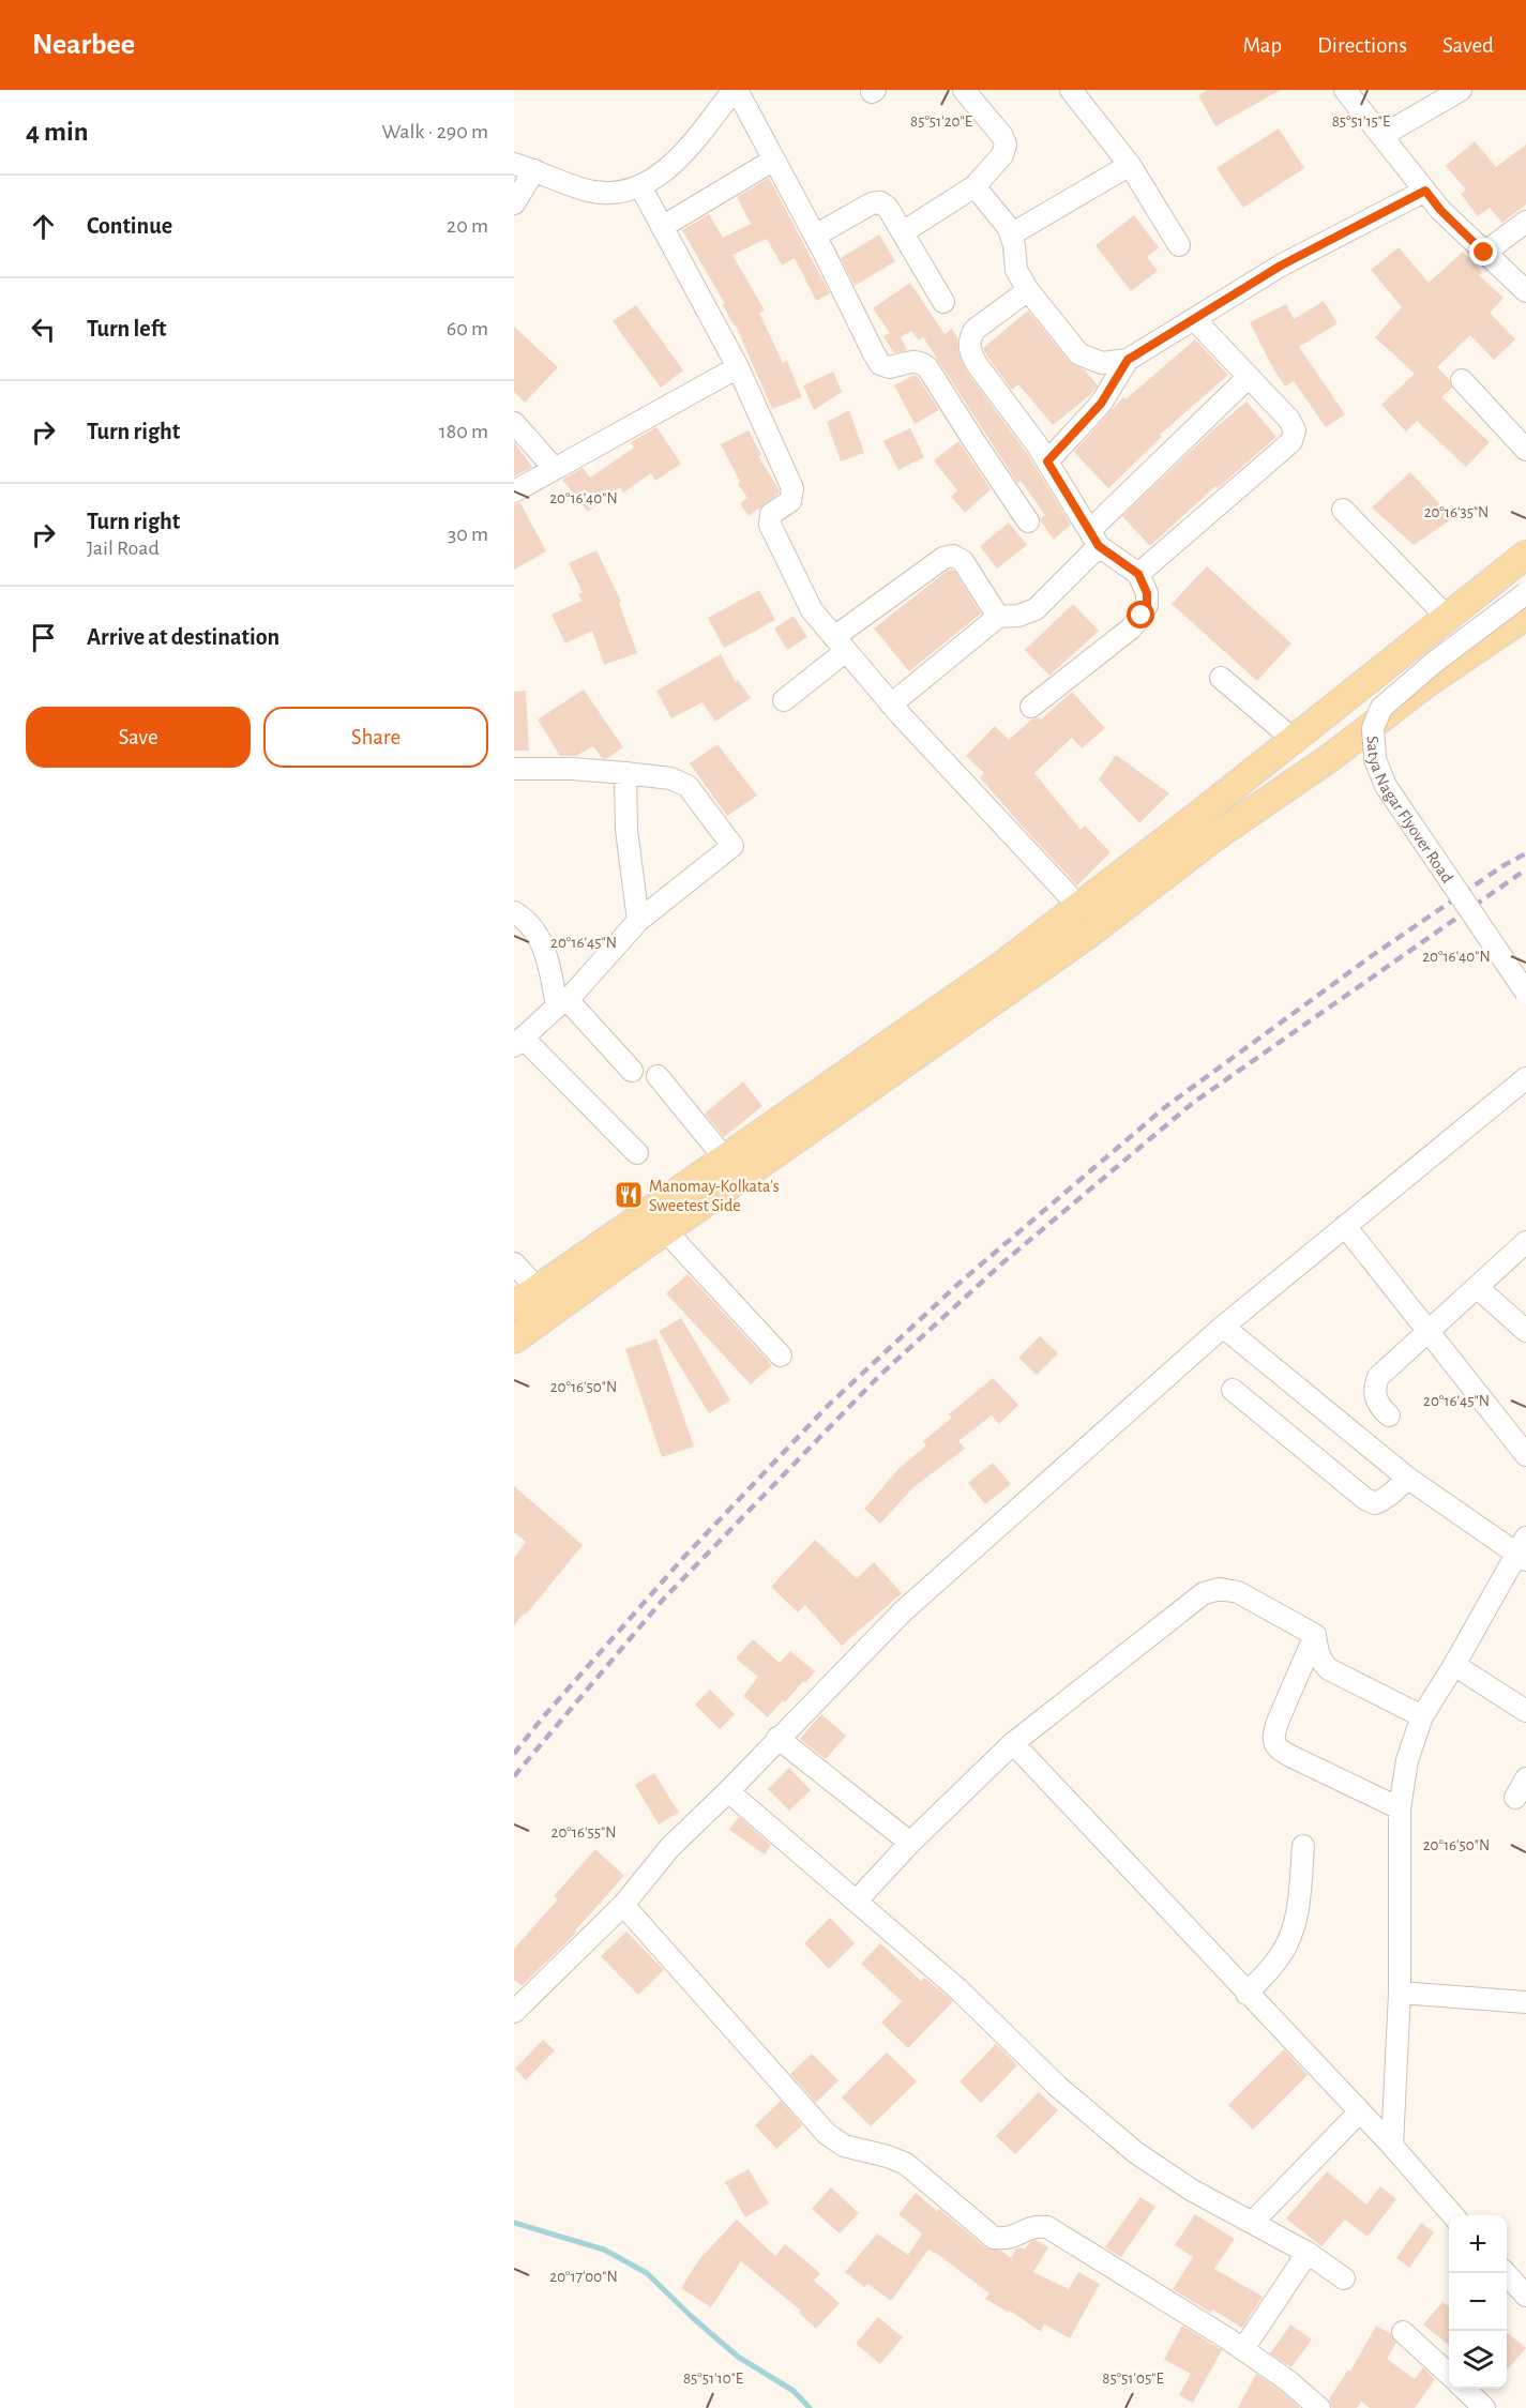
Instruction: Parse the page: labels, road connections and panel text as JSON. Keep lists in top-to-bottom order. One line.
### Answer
{"streets":{"street":["Satya Nagar Flyover Road"]},"places":{"restaurant":["Manomay-Kolkata’s Sweetest Side"]},"page":{"header":"Nearbee","nav":["Map","Directions","Saved"],"heading":["4 min","Walk · 290 m"],"list":[["Continue","20 m"],["Turn left","60 m"],["Turn right","180 m"],["Turn right","Jail Road","30 m"],"Arrive at destination"],"buttons":["Save","Share"],"map_buttons":["+","−"]},"coordinates":["85°51'20\"E","85°51'15\"E","20°16'40\"N","20°16'35\"N","20°16'45\"N","20°16'50\"N","20°16'55\"N","20°17'00\"N","85°51'10\"E","85°51'05\"E"]}
